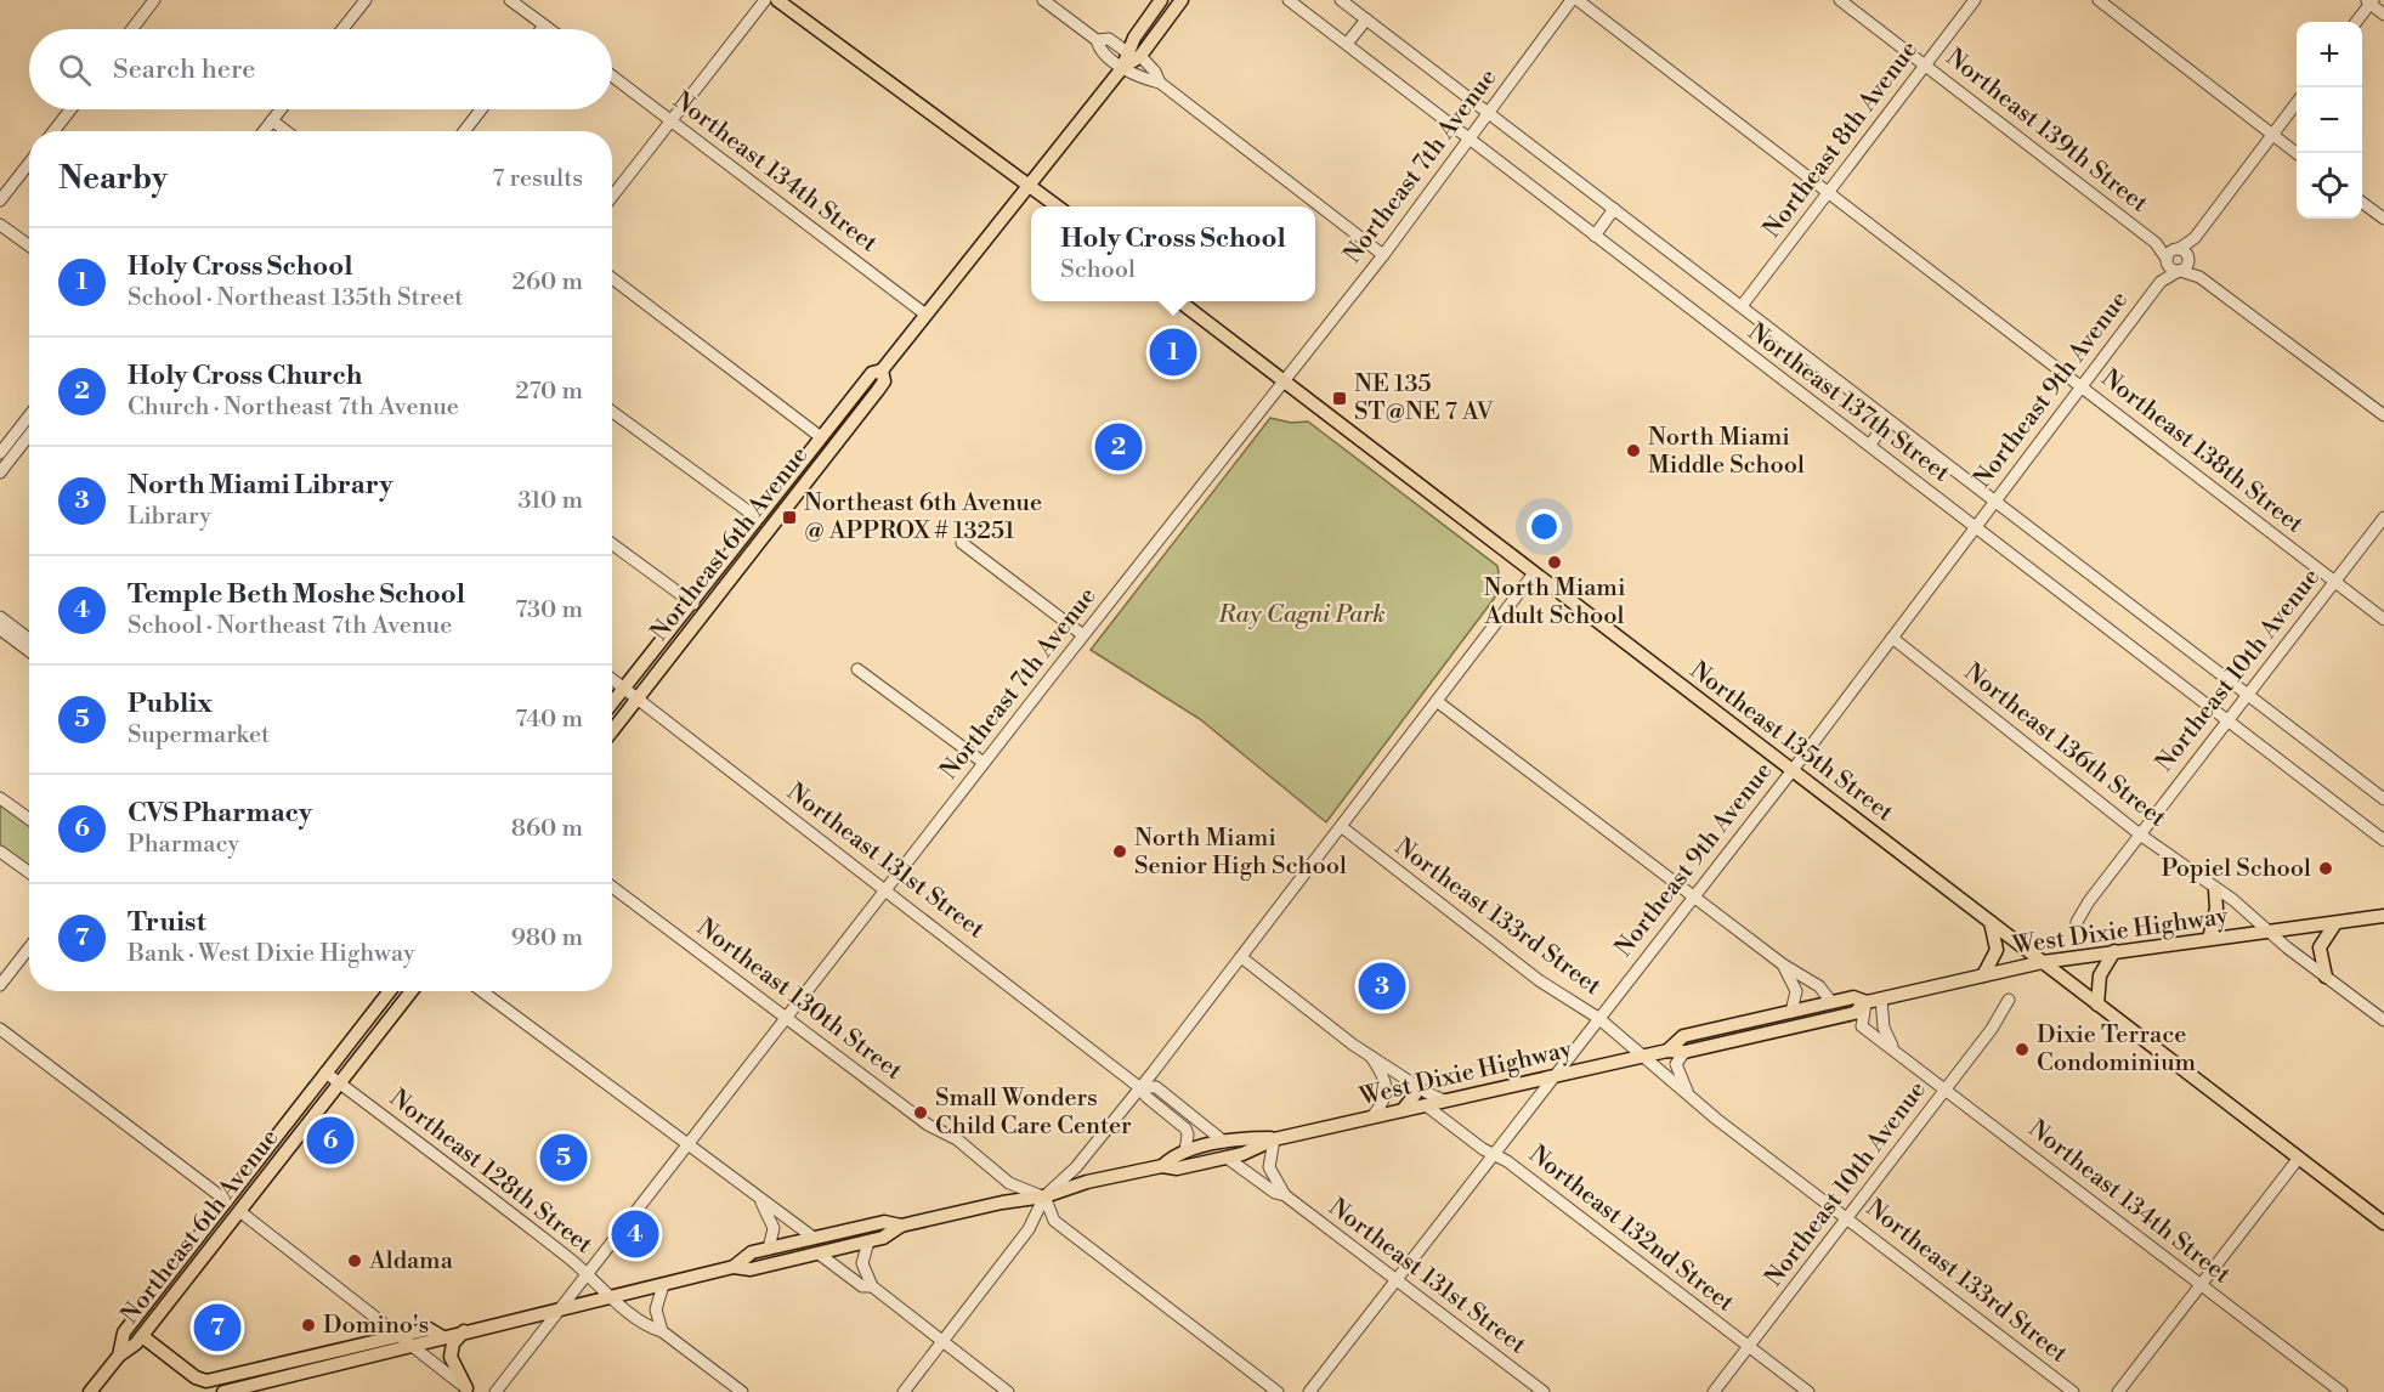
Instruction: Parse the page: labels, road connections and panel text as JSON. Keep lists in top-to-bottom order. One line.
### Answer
{"streets":{"main road":["Northeast 6th Avenue","Northeast 135th Street","West Dixie Highway"],"street":["Northeast 139th Street","Northeast 8th Avenue","Northeast 7th Avenue","Northeast 134th Street","Northeast 9th Avenue","Northeast 137th Street","Northeast 138th Street","Northeast 10th Avenue","Northeast 136th Street","Northeast 131st Street","Northeast 133rd Street","Northeast 130th Street","Northeast 128th Street","Northeast 132nd Street"]},"crossings":[["Northeast 139th Street","Northeast 8th Avenue"],["Northeast 139th Street","Northeast 9th Avenue"],["Northeast 8th Avenue","Northeast 137th Street"],["Northeast 8th Avenue","Northeast 138th Street"],["Northeast 7th Avenue","Northeast 137th Street"],["Northeast 7th Avenue","Northeast 135th Street"],["Northeast 7th Avenue","Northeast 131st Street"],["Northeast 7th Avenue","West Dixie Highway"],["Northeast 7th Avenue","Northeast 130th Street"],["Northeast 7th Avenue","Northeast 128th Street"],["Northeast 134th Street","Northeast 6th Avenue"],["Northeast 134th Street","Northeast 10th Avenue"],["Northeast 134th Street","West Dixie Highway"],["Northeast 9th Avenue","Northeast 137th Street"],["Northeast 9th Avenue","Northeast 138th Street"],["Northeast 9th Avenue","Northeast 135th Street"],["Northeast 9th Avenue","Northeast 136th Street"],["Northeast 9th Avenue","Northeast 131st Street"],["Northeast 9th Avenue","Northeast 133rd Street"],["Northeast 9th Avenue","West Dixie Highway"],["Northeast 9th Avenue","Northeast 132nd Street"],["Northeast 137th Street","Northeast 10th Avenue"],["Northeast 138th Street","Northeast 10th Avenue"],["Northeast 6th Avenue","Northeast 131st Street"],["Northeast 6th Avenue","West Dixie Highway"],["Northeast 6th Avenue","Northeast 128th Street"],["Northeast 10th Avenue","Northeast 136th Street"],["Northeast 10th Avenue","Northeast 133rd Street"],["Northeast 10th Avenue","Northeast 132nd Street"],["Northeast 135th Street","West Dixie Highway"],["Northeast 136th Street","West Dixie Highway"],["Northeast 131st Street","West Dixie Highway"],["Northeast 133rd Street","West Dixie Highway"],["West Dixie Highway","Northeast 130th Street"],["West Dixie Highway","Northeast 128th Street"],["West Dixie Highway","Northeast 132nd Street"]],"parks":["Ray Cagni Park"],"places":{"transit":["NE 135 ST@NE 7 AV","Northeast 6th Avenue @ APPROX # 13251"],"other":["North Miami Middle School","North Miami Adult School","North Miami Senior High School","Popiel School","Dixie Terrace Condominium","Small Wonders Child Care Center","Aldama","Domino's"]},"page":{"map_buttons":["+","−"],"search":"Search here","heading":["Nearby","7 results"],"popup":["Holy Cross School","School"],"list":[{"mark":"1","name":"Holy Cross School","note":"School · Northeast 135th Street","value":"260 m"},{"mark":"2","name":"Holy Cross Church","note":"Church · Northeast 7th Avenue","value":"270 m"},{"mark":"3","name":"North Miami Library","note":"Library","value":"310 m"},{"mark":"4","name":"Temple Beth Moshe School","note":"School · Northeast 7th Avenue","value":"730 m"},{"mark":"5","name":"Publix","note":"Supermarket","value":"740 m"},{"mark":"6","name":"CVS Pharmacy","note":"Pharmacy","value":"860 m"},{"mark":"7","name":"Truist","note":"Bank · West Dixie Highway","value":"980 m"}],"pins":["1","2","3","6","5","4","7"]}}
